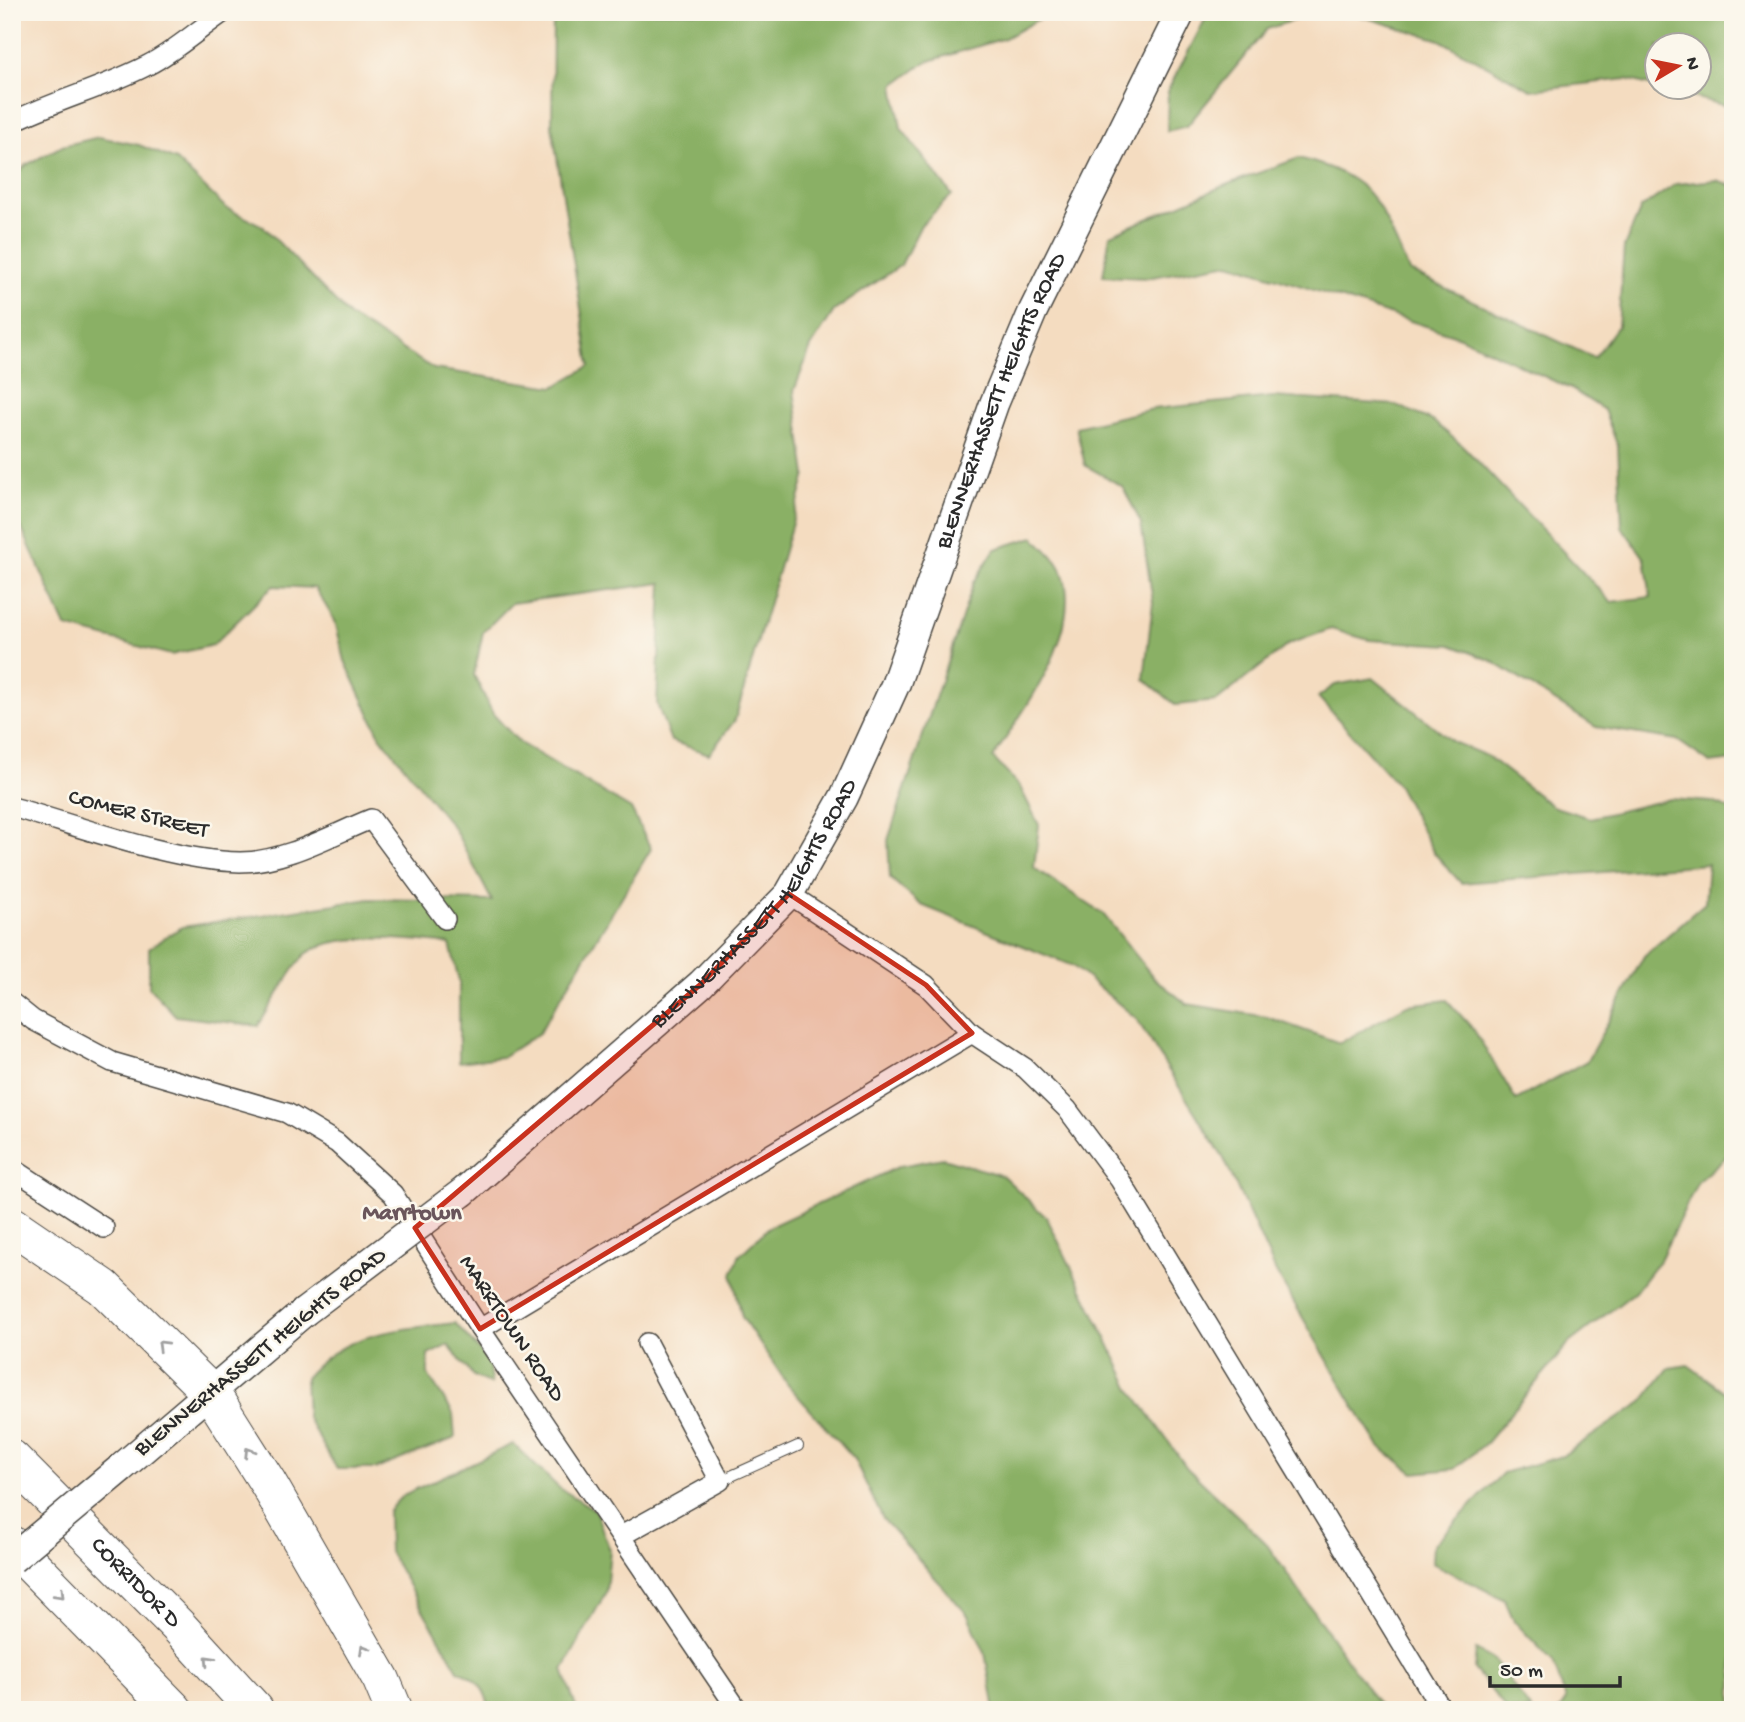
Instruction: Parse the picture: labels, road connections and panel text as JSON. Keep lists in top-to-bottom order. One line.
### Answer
{"streets":{"highway":["CORRIDOR D"],"street":["BLENNERHASSETT HEIGHTS ROAD","COMER STREET","MARRTOWN ROAD"]},"districts":["Marrtown"],"scale_bar":"50 m","north":"right"}
